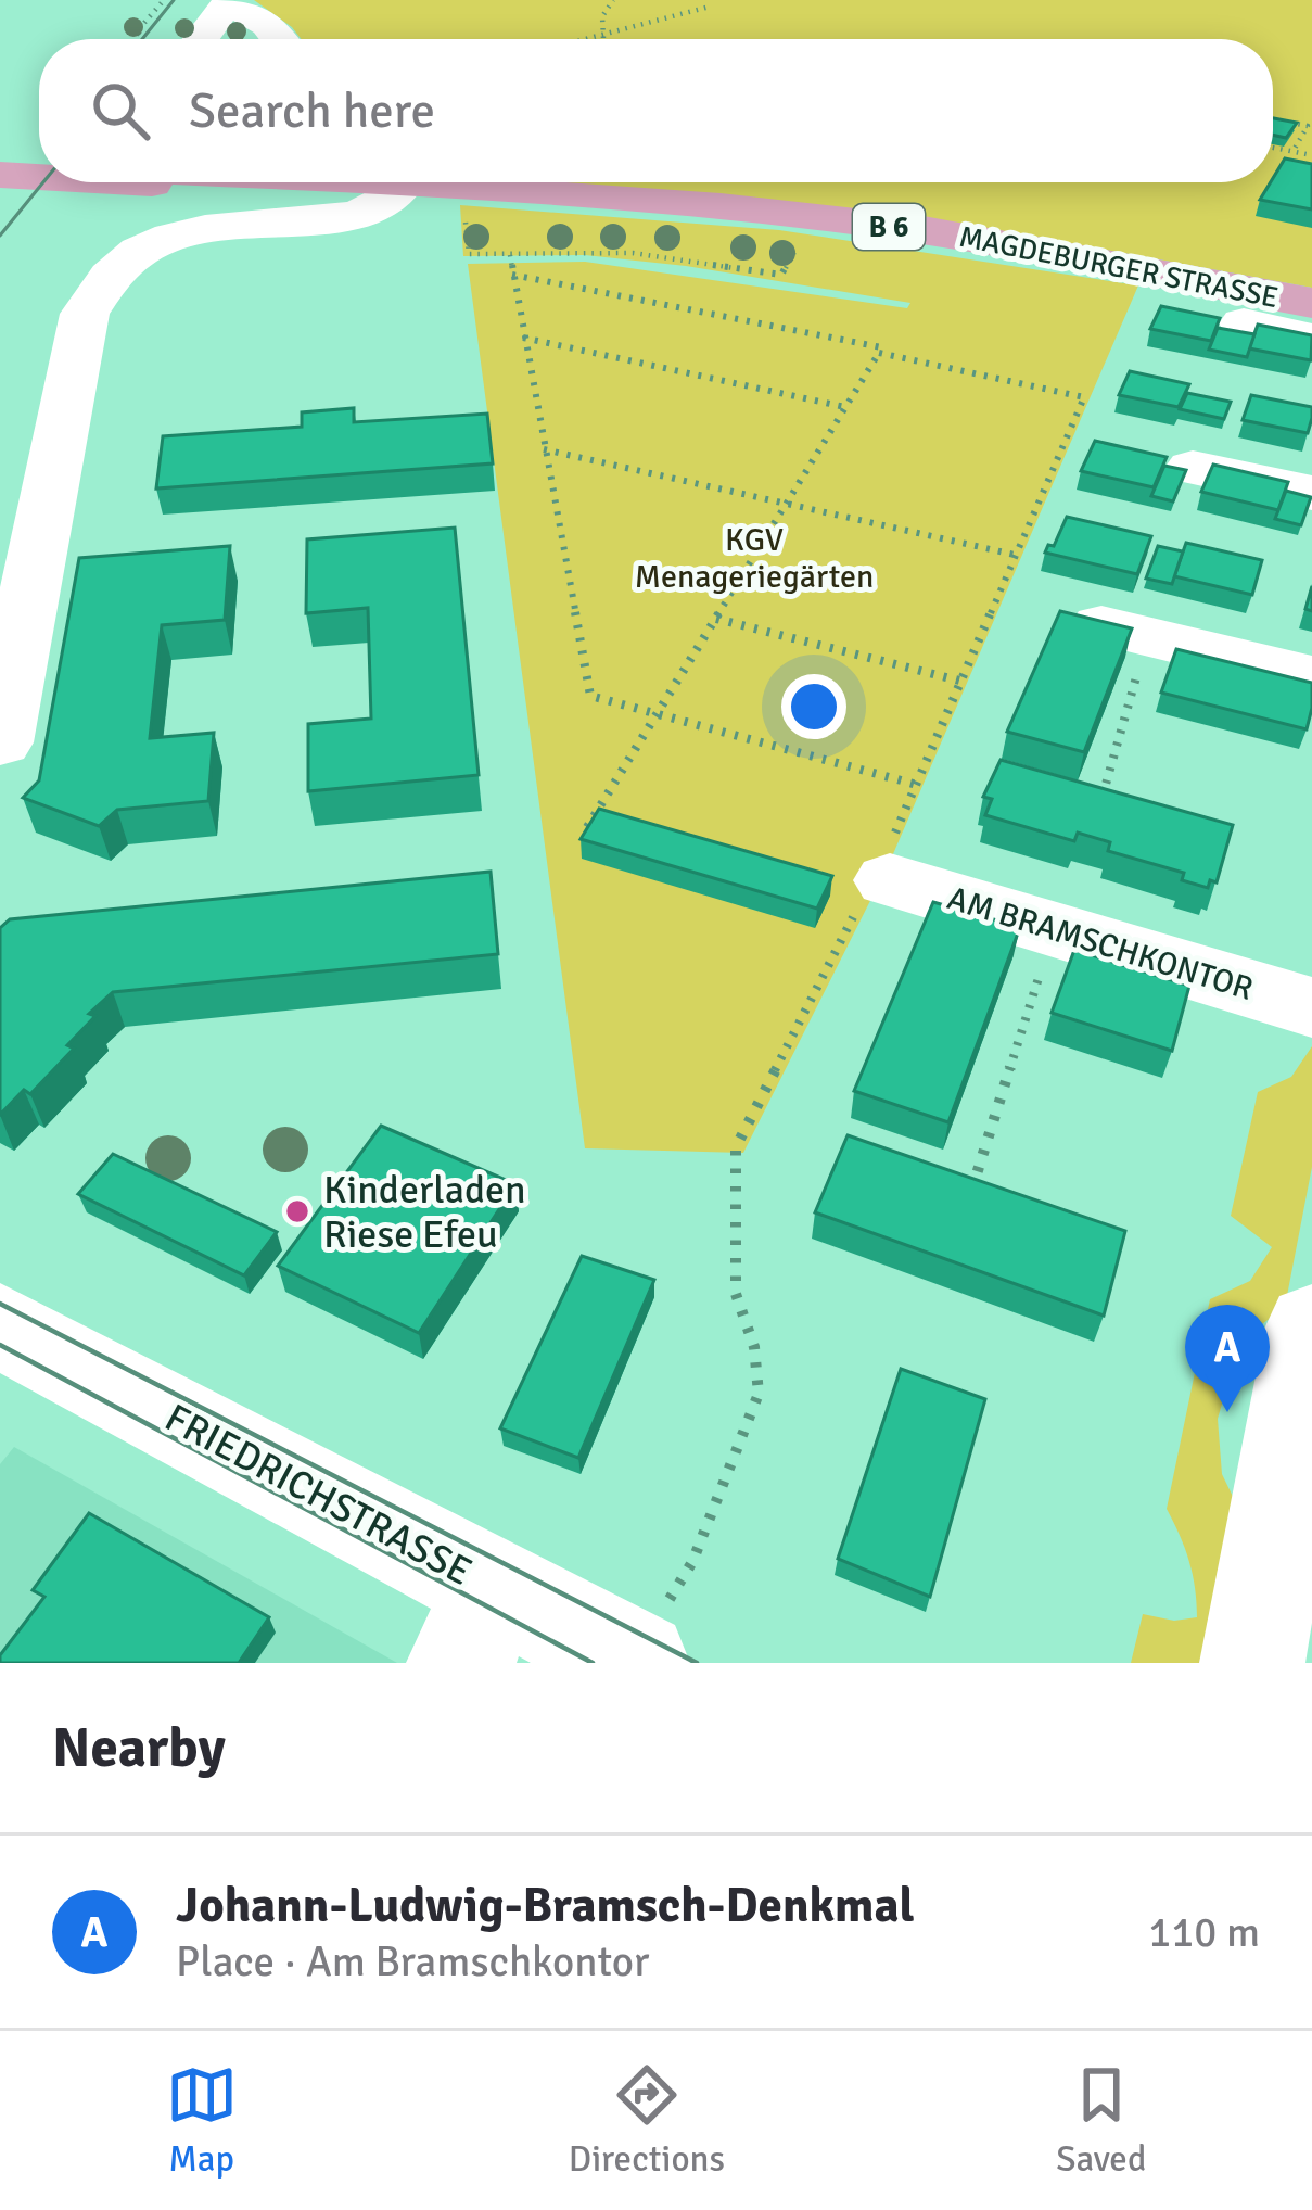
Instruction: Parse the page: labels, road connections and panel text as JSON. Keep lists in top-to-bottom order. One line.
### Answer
{"streets":{"main road":["B 6","MAGDEBURGER STRASSE"],"street":["AM BRAMSCHKONTOR","FRIEDRICHSTRASSE"]},"parks":["KGV Menageriegärten"],"places":["Kinderladen Riese Efeu"],"page":{"search":"Search here","pins":"A","heading":"Nearby","list":[{"mark":"A","name":"Johann-Ludwig-Bramsch-Denkmal","note":"Place · Am Bramschkontor","value":"110 m"}],"nav":["Map","Directions","Saved"]}}
